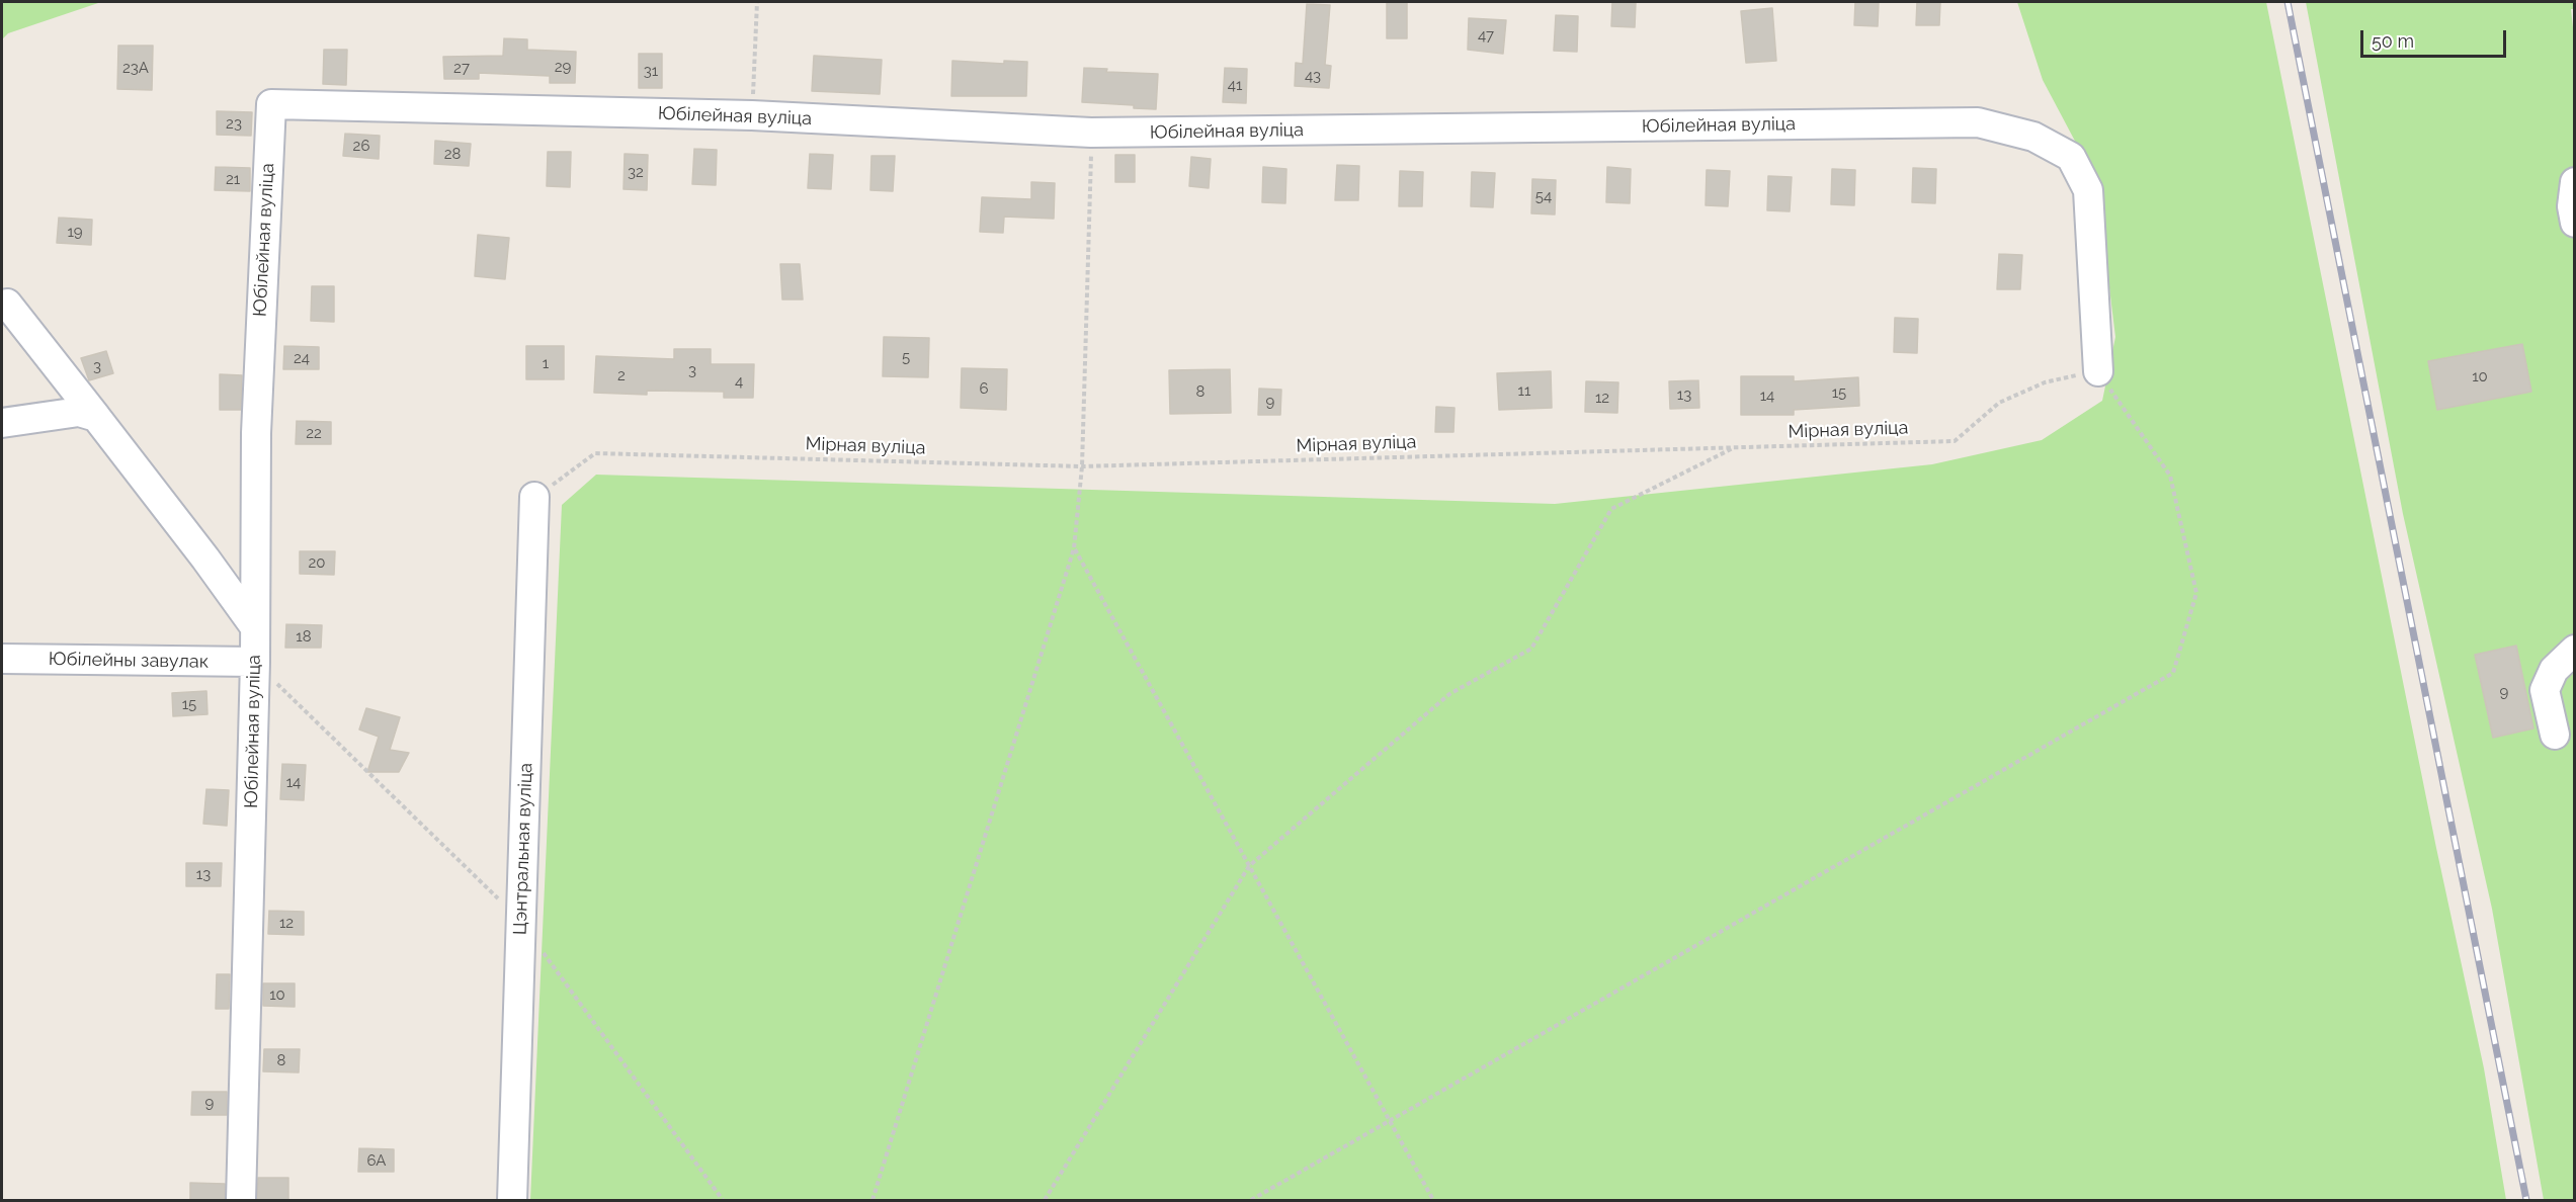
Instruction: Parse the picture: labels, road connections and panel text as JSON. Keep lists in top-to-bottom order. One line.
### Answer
{"streets":{"street":["Юбілейная вуліца","Юбілейны завулак","Цэнтральная вуліца"],"path":["Мірная вуліца"]},"crossings":[["Юбілейная вуліца","Мірная вуліца"],["Юбілейная вуліца","Юбілейны завулак"],["Мірная вуліца","Цэнтральная вуліца"]],"house_numbers":["47","29","23А","27","31","43","41","23","26","28","32","21","54","19","5","24","1","3","3","2","10","4","6","11","8","15","13","14","12","9","22","20","18","9","15","14","13","12","10","8","9","6А"],"scale_bar":"50 m"}
